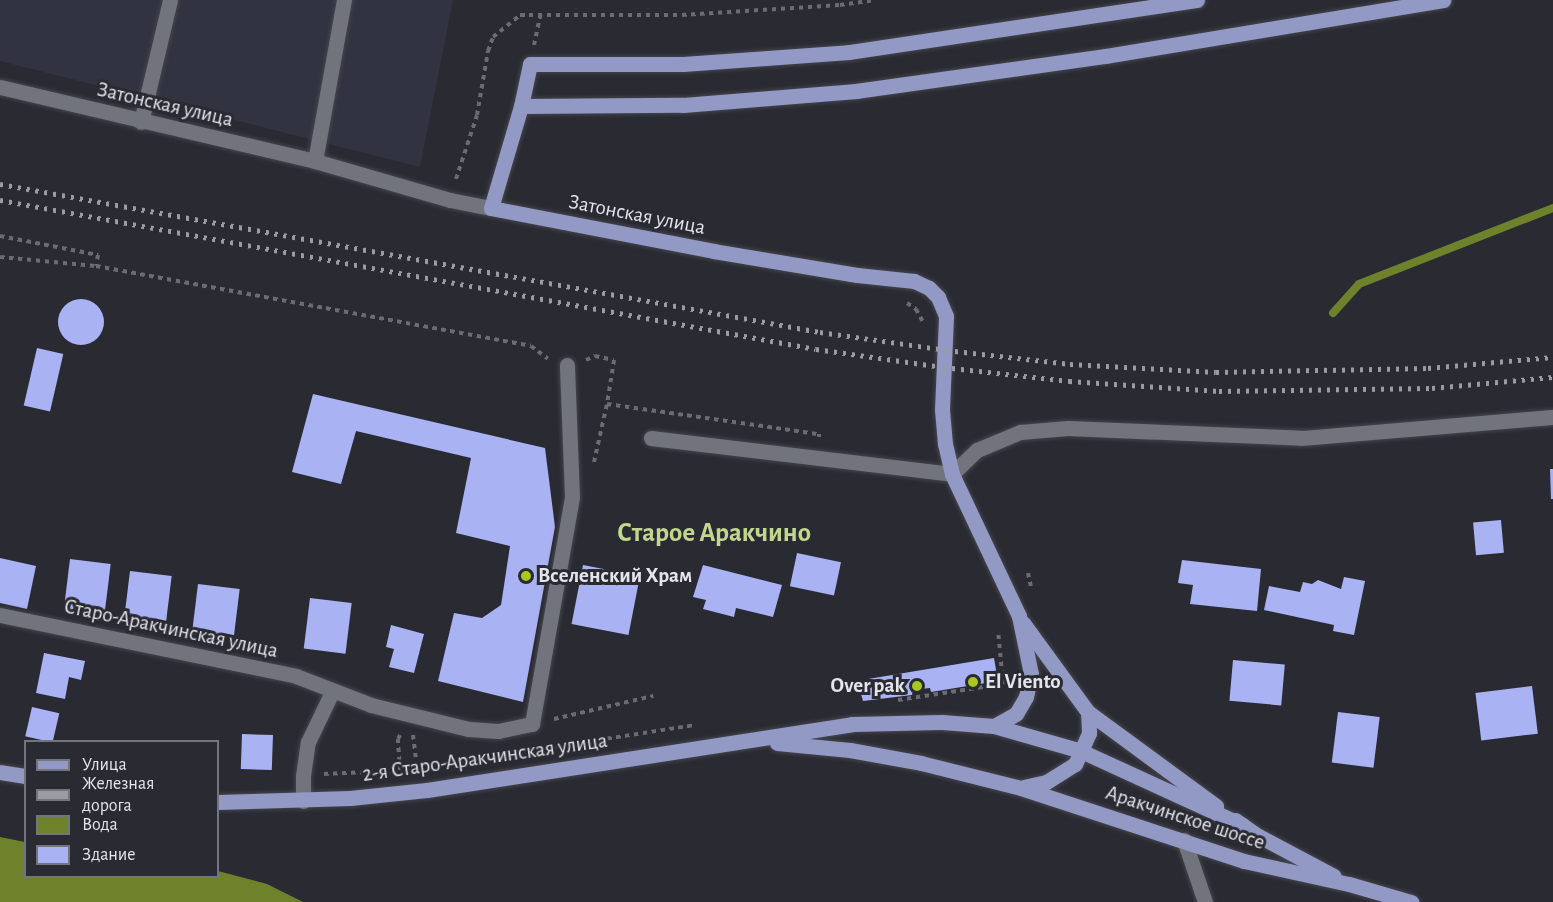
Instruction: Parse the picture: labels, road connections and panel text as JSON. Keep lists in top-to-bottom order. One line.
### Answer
{"streets":{"main road":["Затонская улица","2-я Старо-Аракчинская улица","Аракчинское шоссе"],"street":["Старо-Аракчинская улица"]},"crossings":[["Затонская улица","2-я Старо-Аракчинская улица"],["Затонская улица","Аракчинское шоссе"],["2-я Старо-Аракчинская улица","Аракчинское шоссе"]],"districts":["Старое Аракчино"],"places":["Вселенский Храм","El Viento","Over pak"],"legend":["Улица","Железная дорога","Вода","Здание"]}
